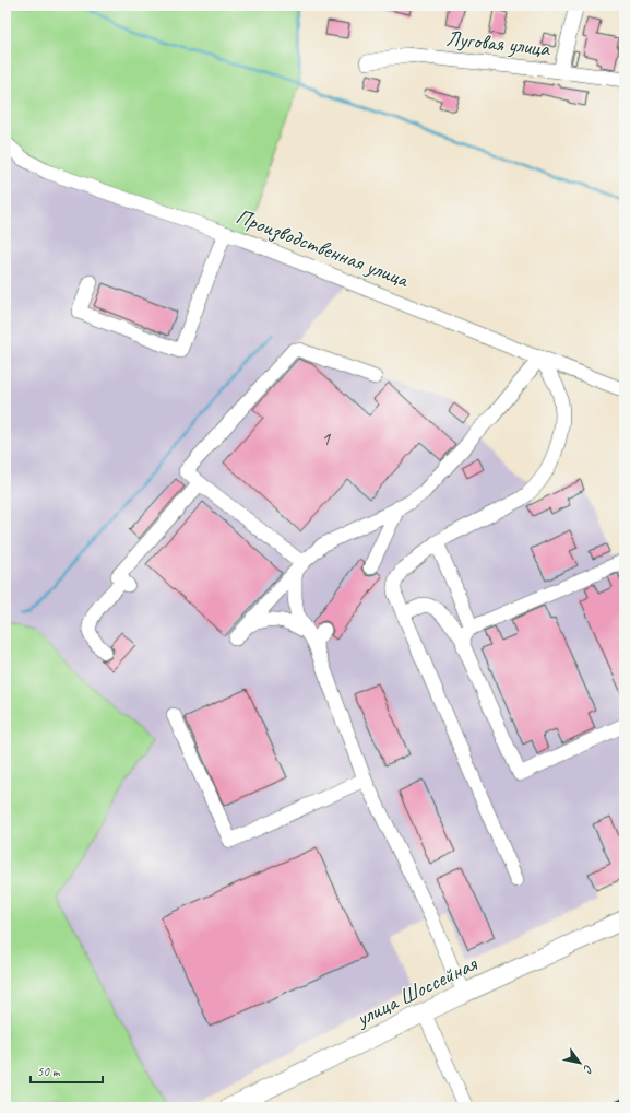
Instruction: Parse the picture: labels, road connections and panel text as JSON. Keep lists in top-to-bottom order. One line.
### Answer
{"streets":{"main road":["улица Шоссейная"],"street":["Луговая улица","Производственная улица"]},"house_numbers":["1"],"scale_bar":"50 m","north":"bottom right"}
